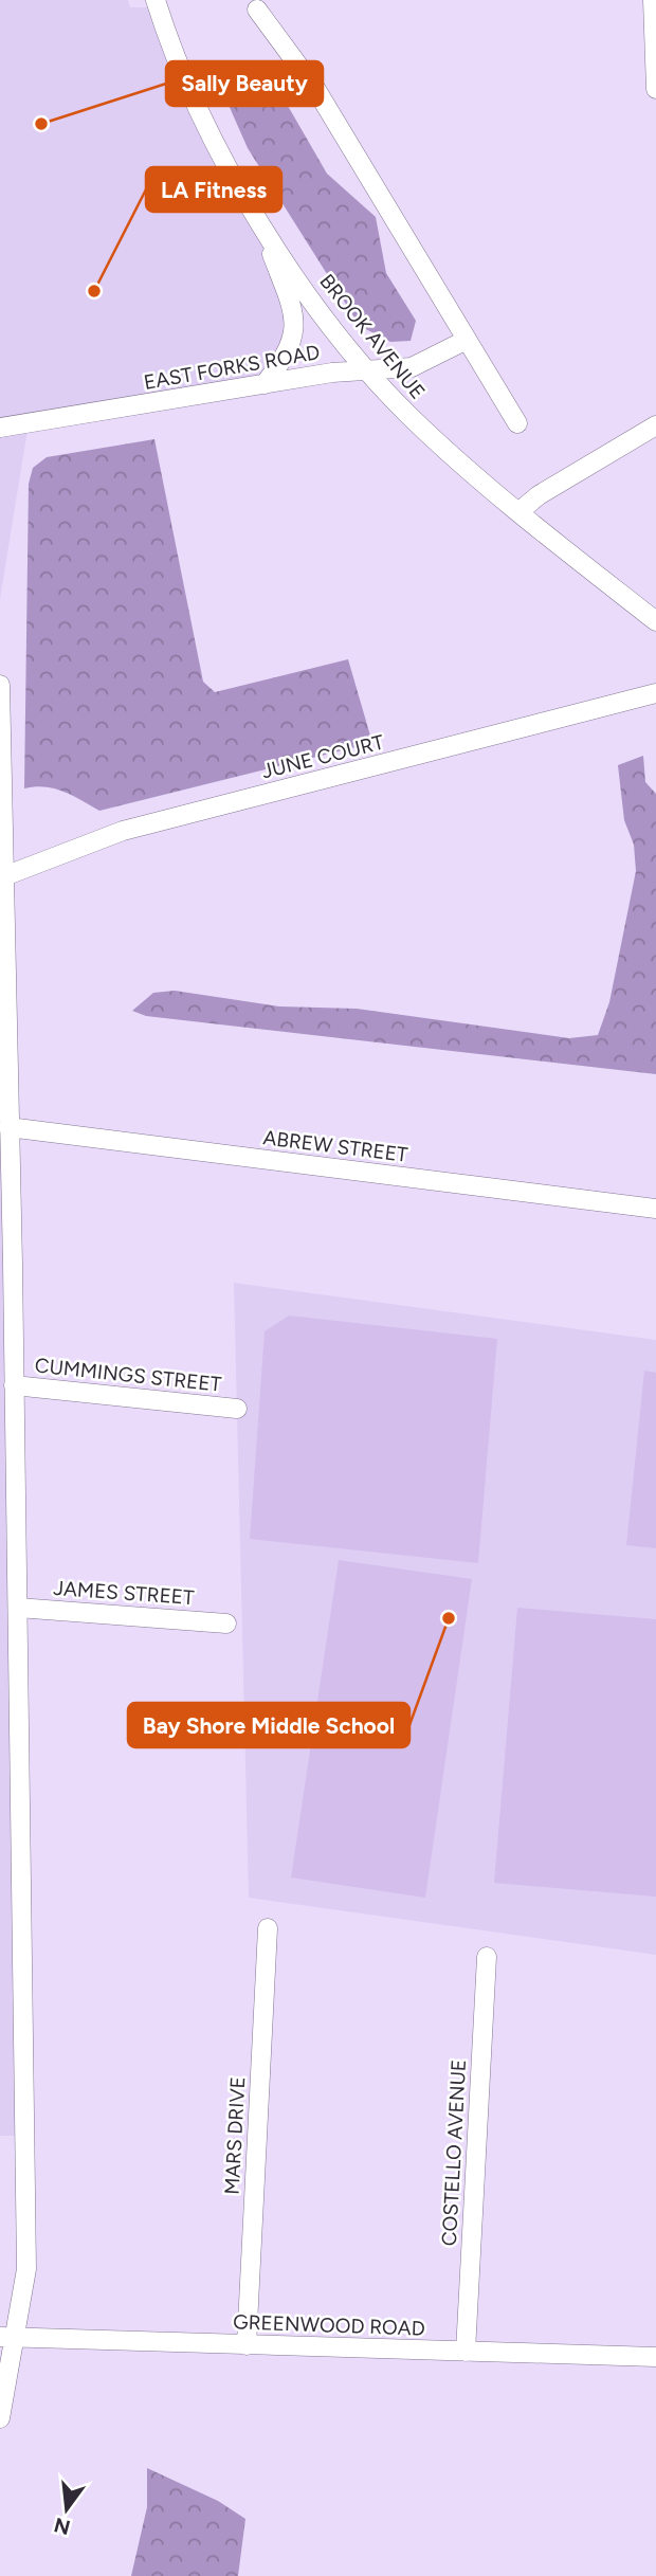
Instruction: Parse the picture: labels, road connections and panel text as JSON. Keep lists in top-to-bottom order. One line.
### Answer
{"streets":{"street":["BROOK AVENUE","EAST FORKS ROAD","JUNE COURT","ABREW STREET","CUMMINGS STREET","JAMES STREET","MARS DRIVE","COSTELLO AVENUE","GREENWOOD ROAD"]},"crossings":[["BROOK AVENUE","EAST FORKS ROAD"],["MARS DRIVE","GREENWOOD ROAD"],["COSTELLO AVENUE","GREENWOOD ROAD"]],"places":["Sally Beauty","LA Fitness","Bay Shore Middle School"],"north":"bottom"}
